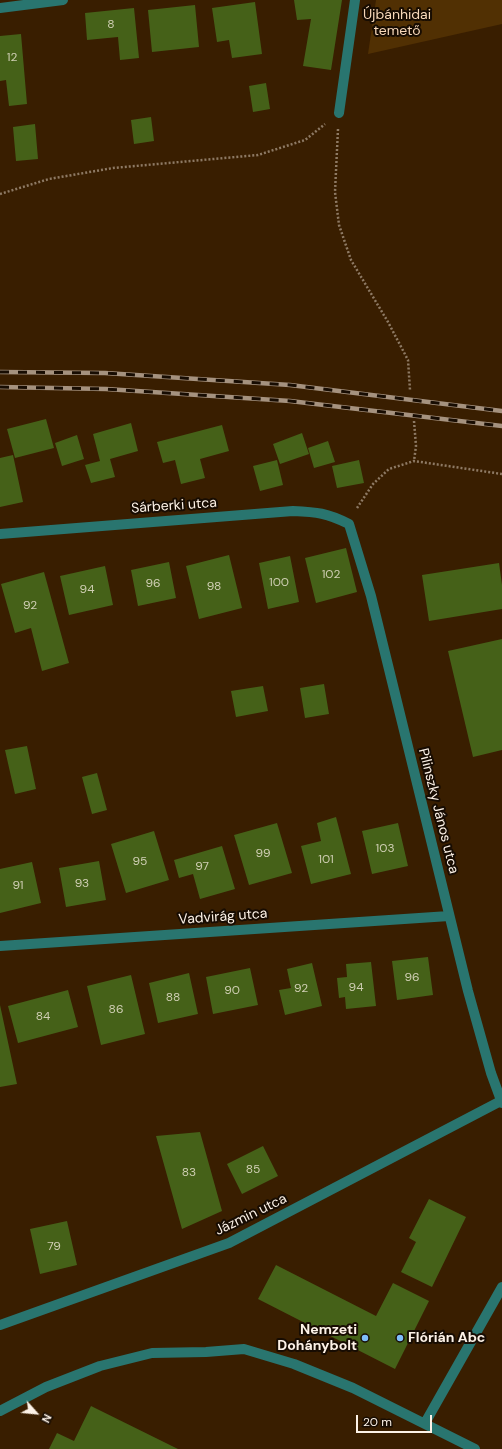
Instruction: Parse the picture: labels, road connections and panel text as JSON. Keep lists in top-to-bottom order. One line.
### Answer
{"streets":{"street":["Sárberki utca","Pilinszky János utca","Vadvirág utca","Jázmin utca"]},"crossings":[["Sárberki utca","Pilinszky János utca"],["Pilinszky János utca","Vadvirág utca"],["Pilinszky János utca","Jázmin utca"]],"parks":["Újbánhidai temető"],"places":["Nemzeti Dohánybolt","Flórián Abc"],"house_numbers":["8","12","102","100","96","98","94","92","103","99","101","95","97","93","91","96","94","92","90","88","86","84","85","83","79"],"scale_bar":"20 m","north":"bottom right"}
